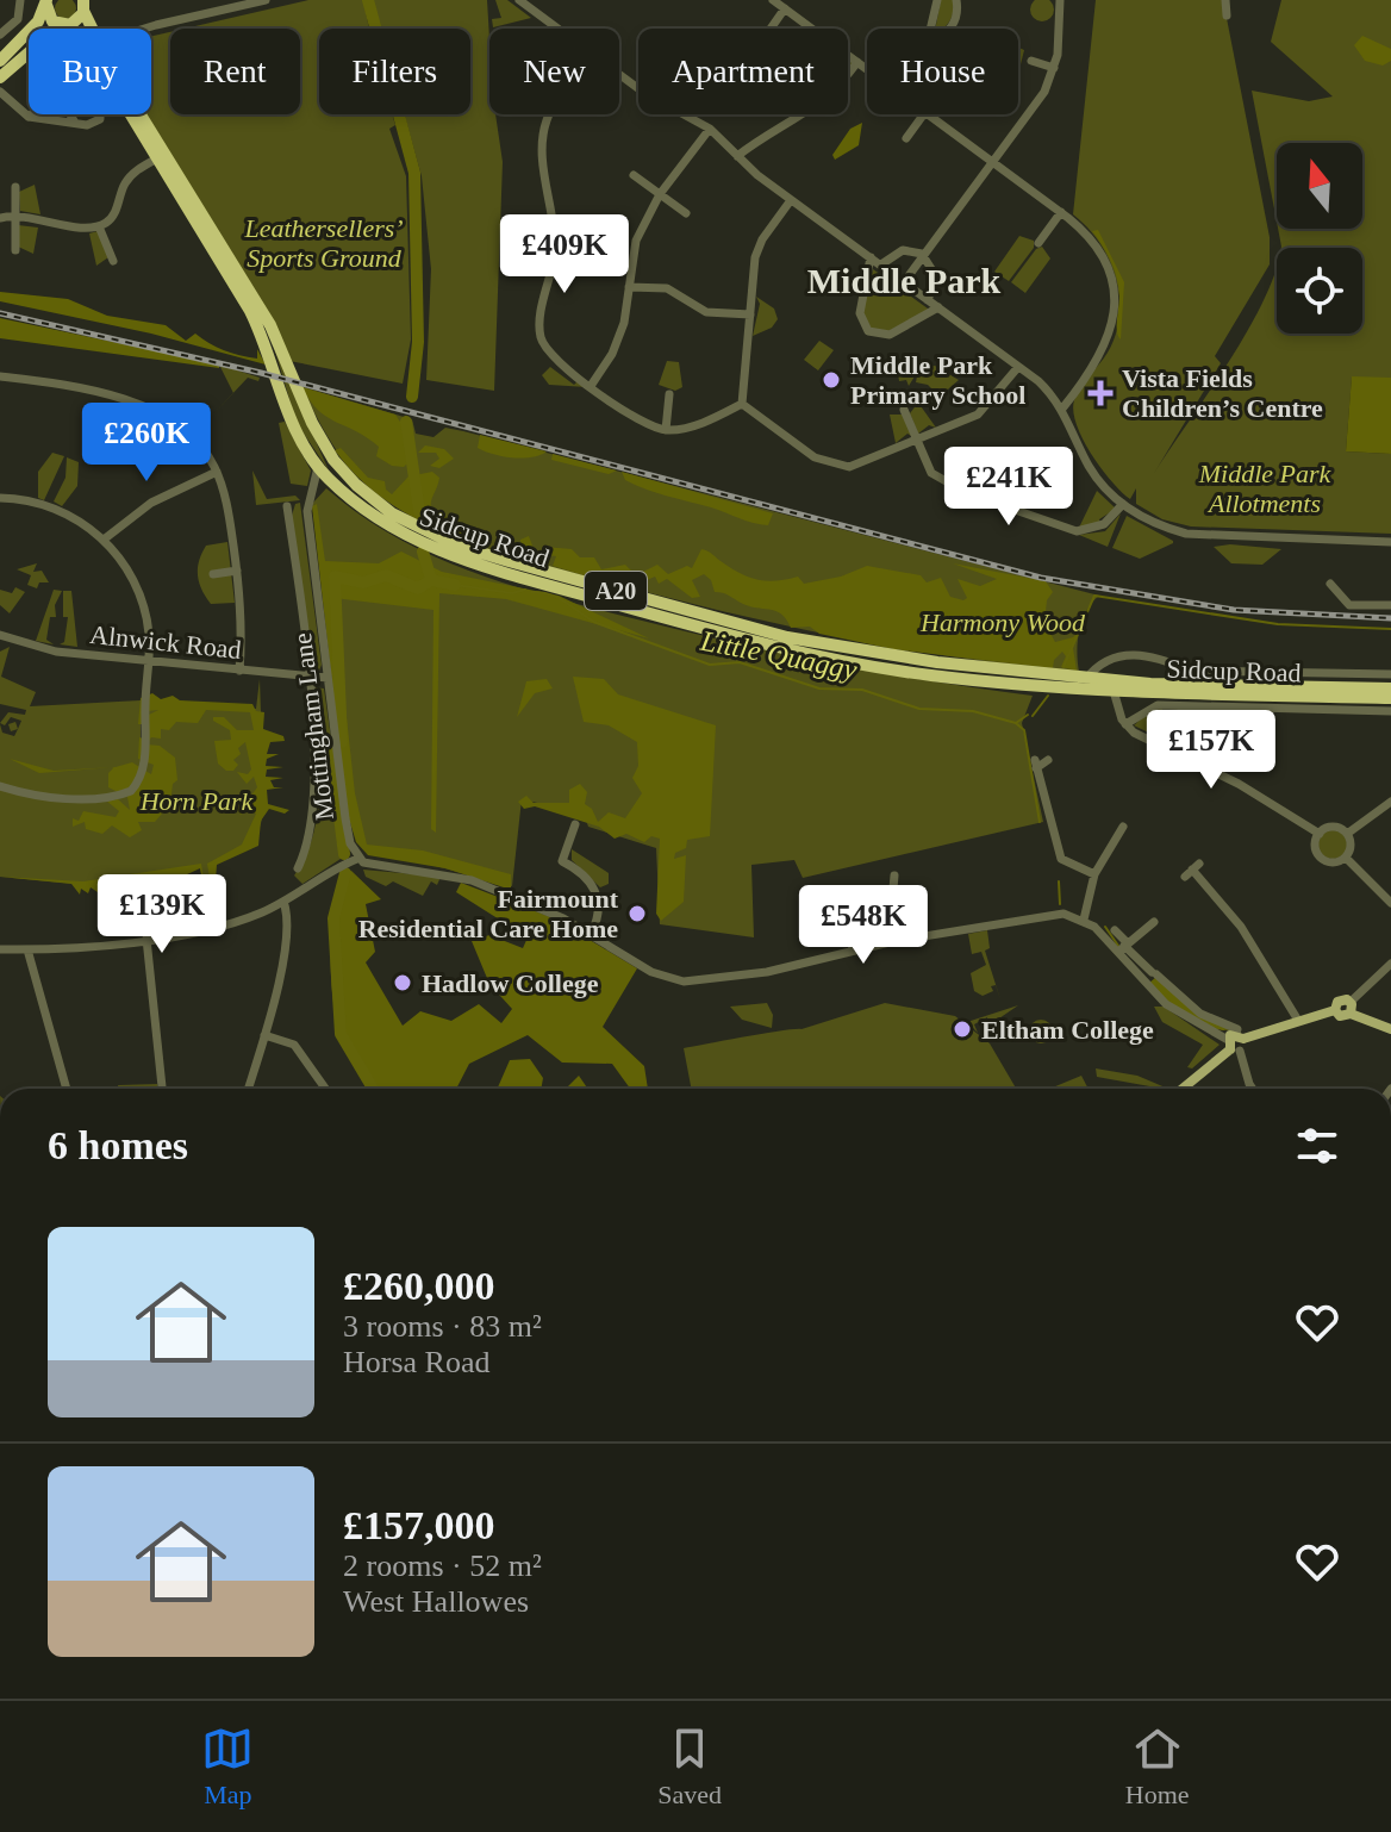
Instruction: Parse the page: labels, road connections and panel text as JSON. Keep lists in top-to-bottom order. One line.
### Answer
{"streets":{"highway":["Sidcup Road","A20"],"street":["Alnwick Road","Mottingham Lane"]},"crossings":[["Sidcup Road","Mottingham Lane"],["Alnwick Road","Mottingham Lane"]],"districts":["Middle Park"],"water":["Little Quaggy"],"parks":["Leathersellers’ Sports Ground","Middle Park Allotments","Harmony Wood","Horn Park"],"places":{"other":["Middle Park Primary School","Fairmount Residential Care Home","Hadlow College","Eltham College"],"health":["Vista Fields Children’s Centre"]},"north":"top","page":{"chip":["Buy","Rent","Filters","New","Apartment","House"],"price":["£409K","£260K","£241K","£157K","£139K","£548K"],"heading":"6 homes","list":[{"name":"£260,000","note":"3 rooms · 83 m² · Horsa Road"},{"name":"£157,000","note":"2 rooms · 52 m² · West Hallowes"}],"tabs":["Map","Saved","Home"]}}
